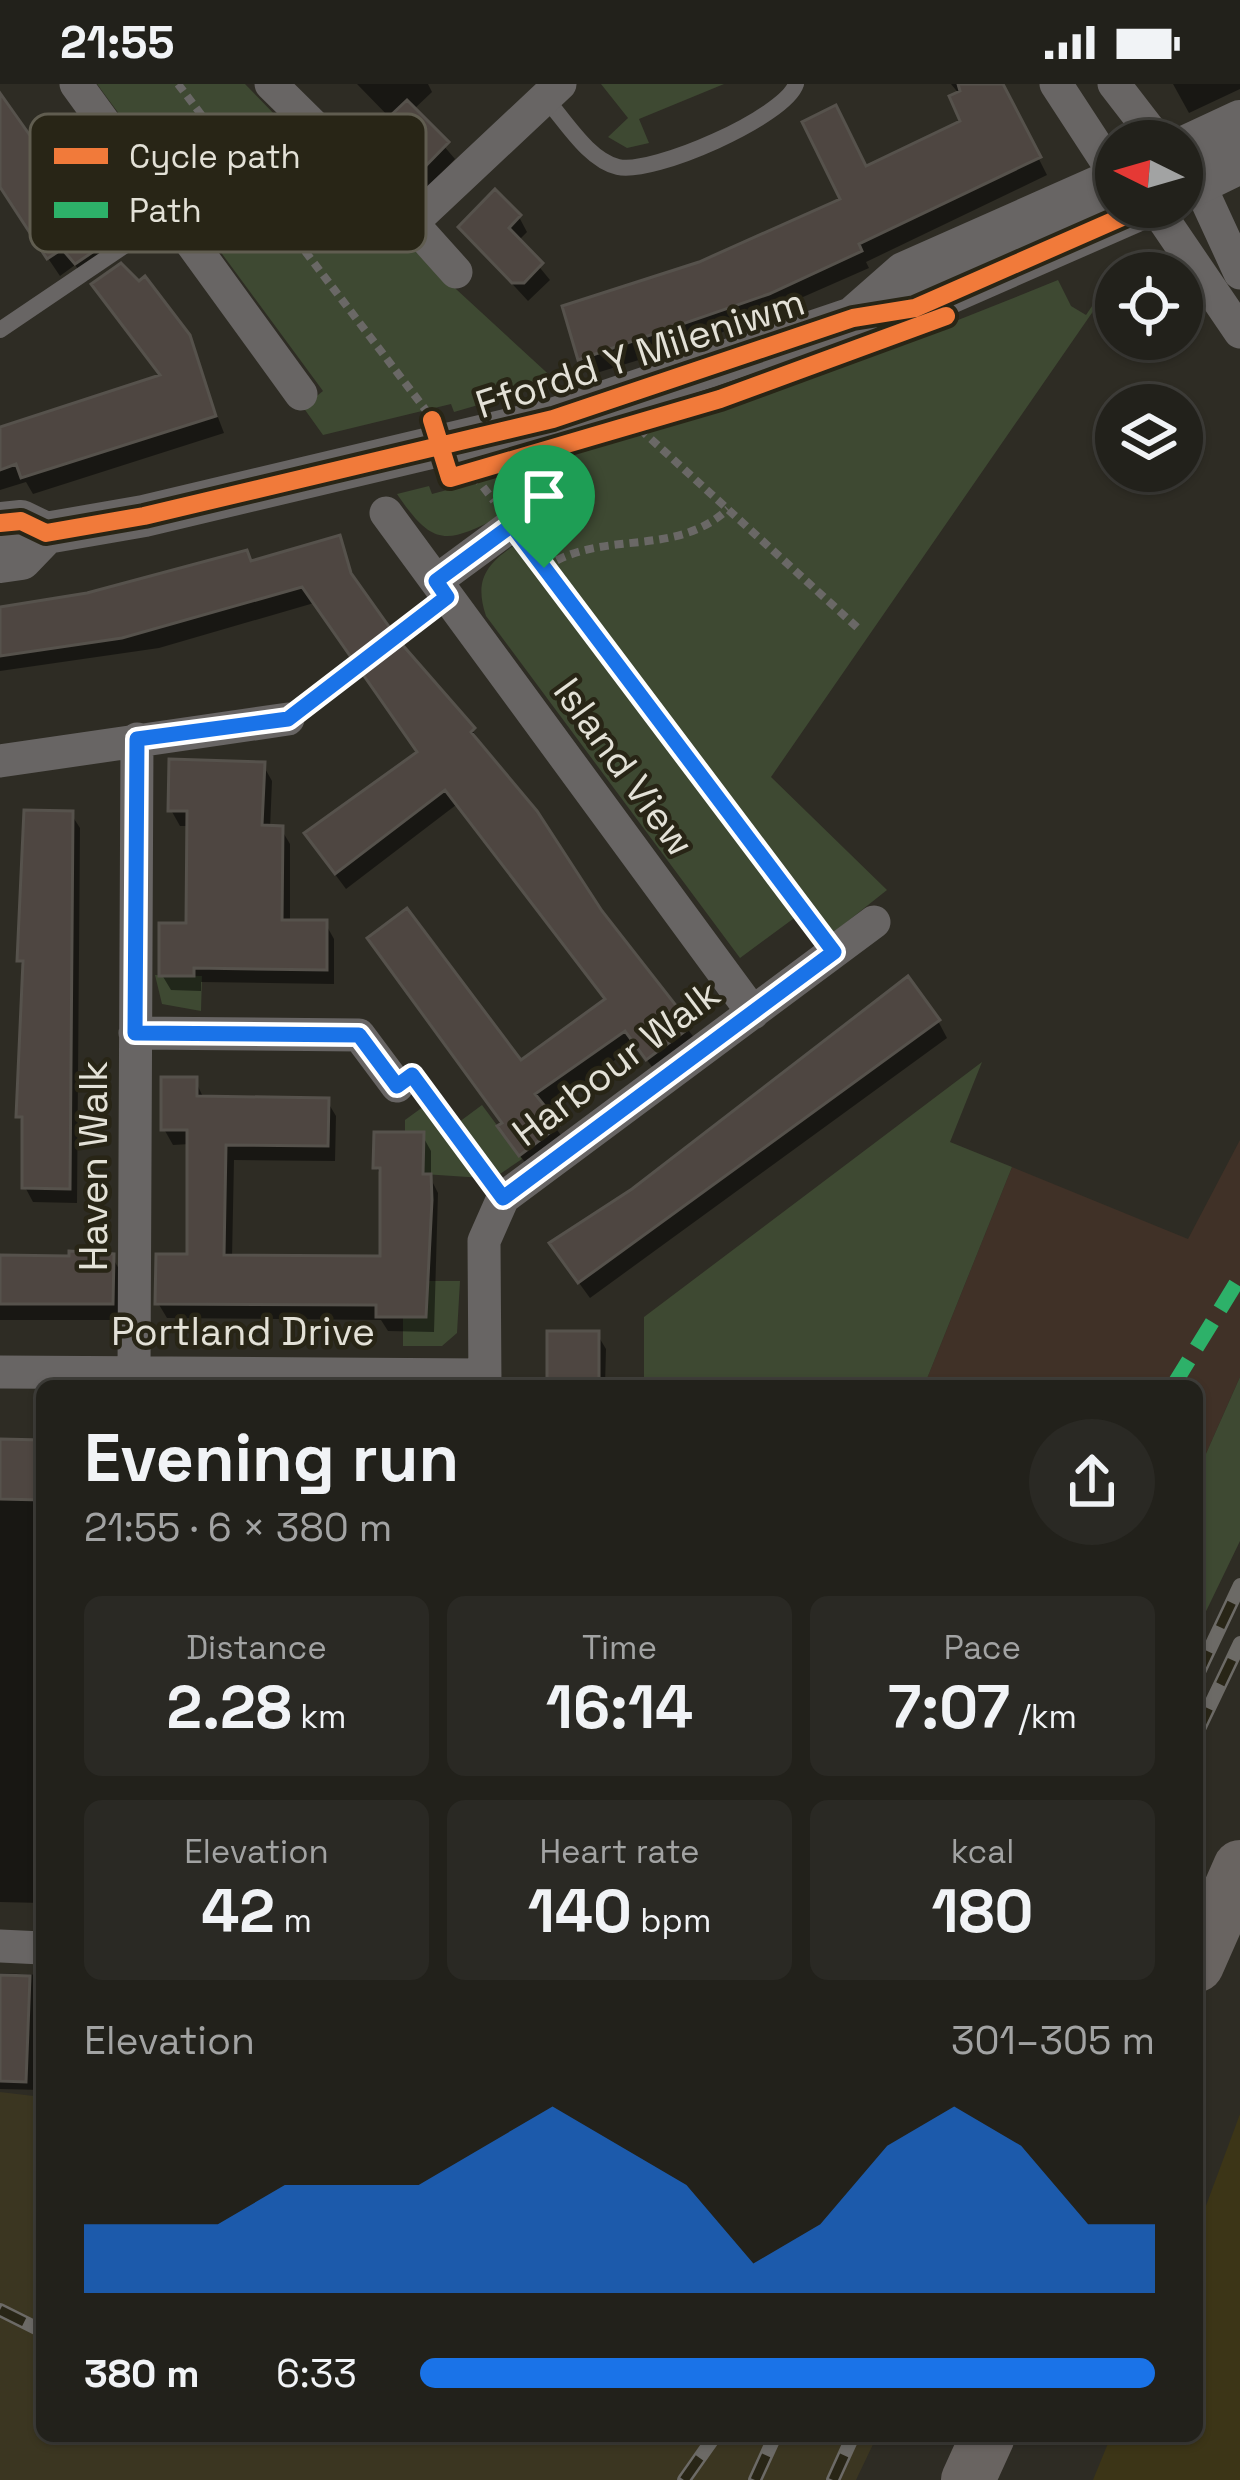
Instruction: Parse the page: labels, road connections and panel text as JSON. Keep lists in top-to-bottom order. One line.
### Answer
{"streets":{"street":["Ffordd Y Mileniwm","Island View","Harbour Walk","Haven Walk","Portland Drive"]},"crossings":[["Island View","Harbour Walk"],["Harbour Walk","Portland Drive"],["Haven Walk","Portland Drive"]],"legend":["Cycle path","Path"],"north":"left","page":{"status":"21:55","heading":["Evening run","21:55 · 6 × 380 m"],"stats":[["Distance","2.28 km"],["Time","16:14"],["Pace","7:07 /km"],["Elevation","42 m"],["Heart rate","140 bpm"],["kcal","180"]],"chart":["Elevation","301–305 m"],"list":[{"name":"380 m","note":"6:33"}]}}
